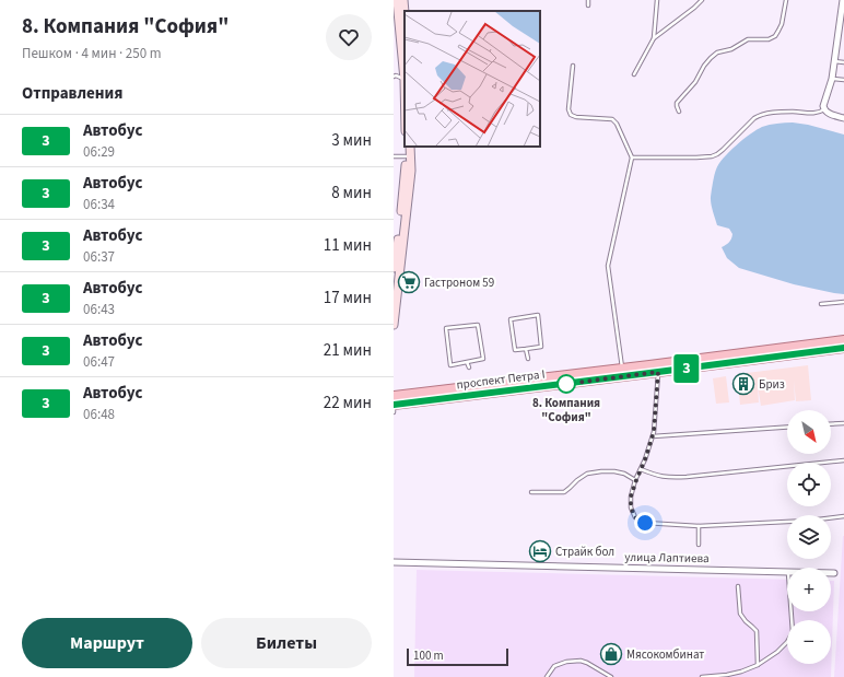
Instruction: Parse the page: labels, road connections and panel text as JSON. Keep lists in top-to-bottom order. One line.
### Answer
{"streets":{"main road":["проспект Петра I"],"street":["улица Лаптиева"]},"places":{"supermarket":["Гастроном 59"],"other":["8. Компания \"София\""],"building":["Бриз"],"hotel":["Страйк бол"],"shop":["Мясокомбинат"]},"lines":["bus line 3"],"scale_bar":"100 m","north":"bottom right","page":{"heading":[["8. Компания \"София\"","Пешком · 4 мин · 250 m"],"Отправления"],"on_map":"3","list":[{"mark":"3","name":"Автобус","note":"06:29","value":"3 мин"},{"mark":"3","name":"Автобус","note":"06:34","value":"8 мин"},{"mark":"3","name":"Автобус","note":"06:37","value":"11 мин"},{"mark":"3","name":"Автобус","note":"06:43","value":"17 мин"},{"mark":"3","name":"Автобус","note":"06:47","value":"21 мин"},{"mark":"3","name":"Автобус","note":"06:48","value":"22 мин"}],"map_buttons":["+","−"],"buttons":["Маршрут","Билеты"],"scale":"100 m"}}
